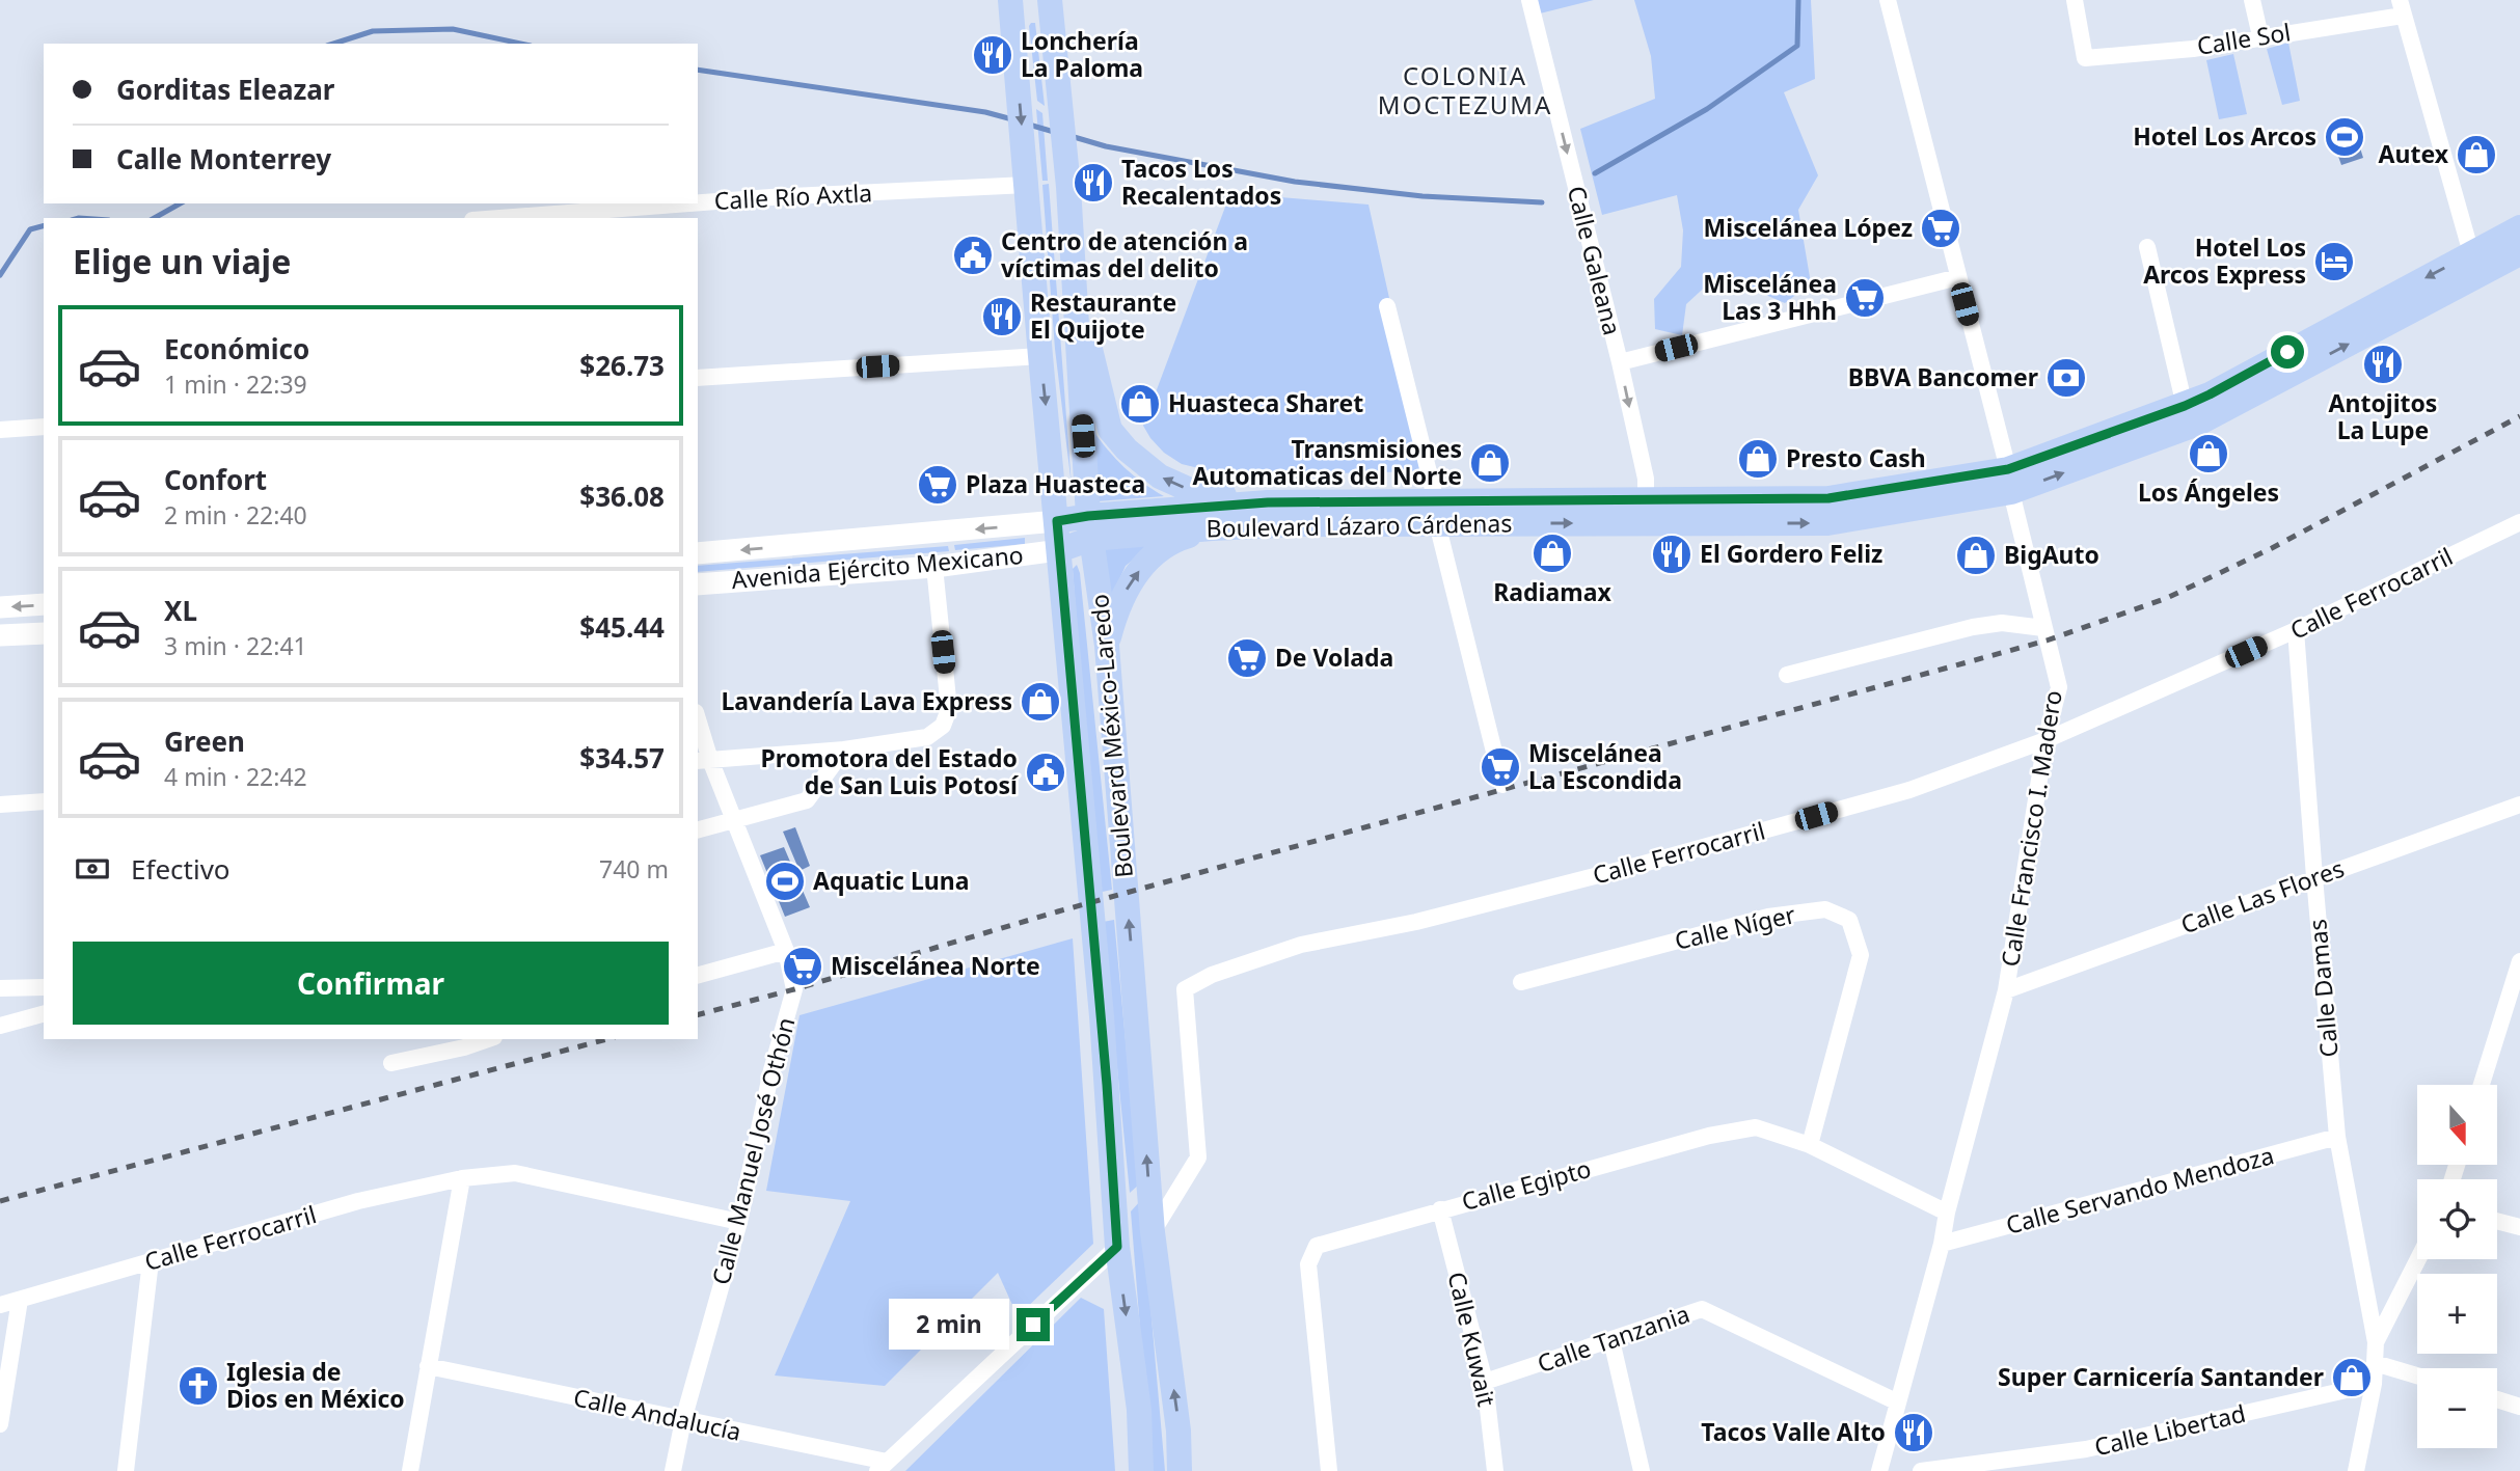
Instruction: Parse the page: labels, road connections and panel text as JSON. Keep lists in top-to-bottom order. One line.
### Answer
{"streets":{"main road":["Boulevard Lázaro Cárdenas","Avenida Ejército Mexicano","Boulevard México-Laredo"],"street":["Calle Sol","Calle Río Axtla","Calle Galeana","Calle Ferrocarril","Calle Francisco I. Madero","Calle Las Flores","Calle Níger","Calle Damas","Calle Manuel José Othón","Calle Egipto","Calle Servando Mendoza","Calle Kuwait","Calle Tanzania","Calle Andalucía","Calle Libertad"]},"crossings":[["Calle Río Axtla","Boulevard México-Laredo"],["Calle Galeana","Boulevard Lázaro Cárdenas"],["Boulevard Lázaro Cárdenas","Avenida Ejército Mexicano"],["Boulevard Lázaro Cárdenas","Boulevard México-Laredo"],["Boulevard Lázaro Cárdenas","Calle Francisco I. Madero"],["Avenida Ejército Mexicano","Boulevard México-Laredo"],["Calle Ferrocarril","Boulevard México-Laredo"],["Calle Ferrocarril","Calle Francisco I. Madero"],["Calle Ferrocarril","Calle Damas"],["Calle Ferrocarril","Calle Manuel José Othón"],["Calle Francisco I. Madero","Calle Las Flores"],["Calle Francisco I. Madero","Calle Egipto"],["Calle Francisco I. Madero","Calle Servando Mendoza"],["Calle Francisco I. Madero","Calle Tanzania"],["Calle Las Flores","Calle Damas"],["Calle Níger","Calle Egipto"],["Calle Damas","Calle Servando Mendoza"],["Calle Manuel José Othón","Calle Andalucía"],["Calle Egipto","Calle Kuwait"],["Calle Kuwait","Calle Tanzania"]],"one_way":["Calle Galeana"],"districts":["COLONIA MOCTEZUMA"],"places":{"restaurant":["Lonchería La Paloma","Tacos Los Recalentados","Restaurante El Quijote","Antojitos La Lupe","El Gordero Feliz","Tacos Valle Alto"],"sports":["Hotel Los Arcos","Aquatic Luna"],"shop":["Autex","Huasteca Sharet","Los Ángeles","Presto Cash","Transmisiones Automaticas del Norte","Radiamax","BigAuto","Lavandería Lava Express","Super Carnicería Santander"],"supermarket":["Miscelánea López","Miscelánea Las 3 Hhh","Plaza Huasteca","De Volada","Miscelánea La Escondida","Miscelánea Norte"],"public building":["Centro de atención a víctimas del delito","Promotora del Estado de San Luis Potosí"],"hotel":["Hotel Los Arcos Express"],"bank":["BBVA Bancomer"],"church":["Iglesia de Dios en México"]},"north":"bottom","page":{"banner":["Gorditas Eleazar","Calle Monterrey"],"heading":"Elige un viaje","list":[{"name":"Económico","note":"1 min · 22:39","value":"$26.73"},{"name":"Confort","note":"2 min · 22:40","value":"$36.08"},{"name":"XL","note":"3 min · 22:41","value":"$45.44"},{"name":"Green","note":"4 min · 22:42","value":"$34.57"}],"pay":["Efectivo","740 m"],"buttons":"Confirmar","map_buttons":["+","−"],"bubble":"2 min"}}
